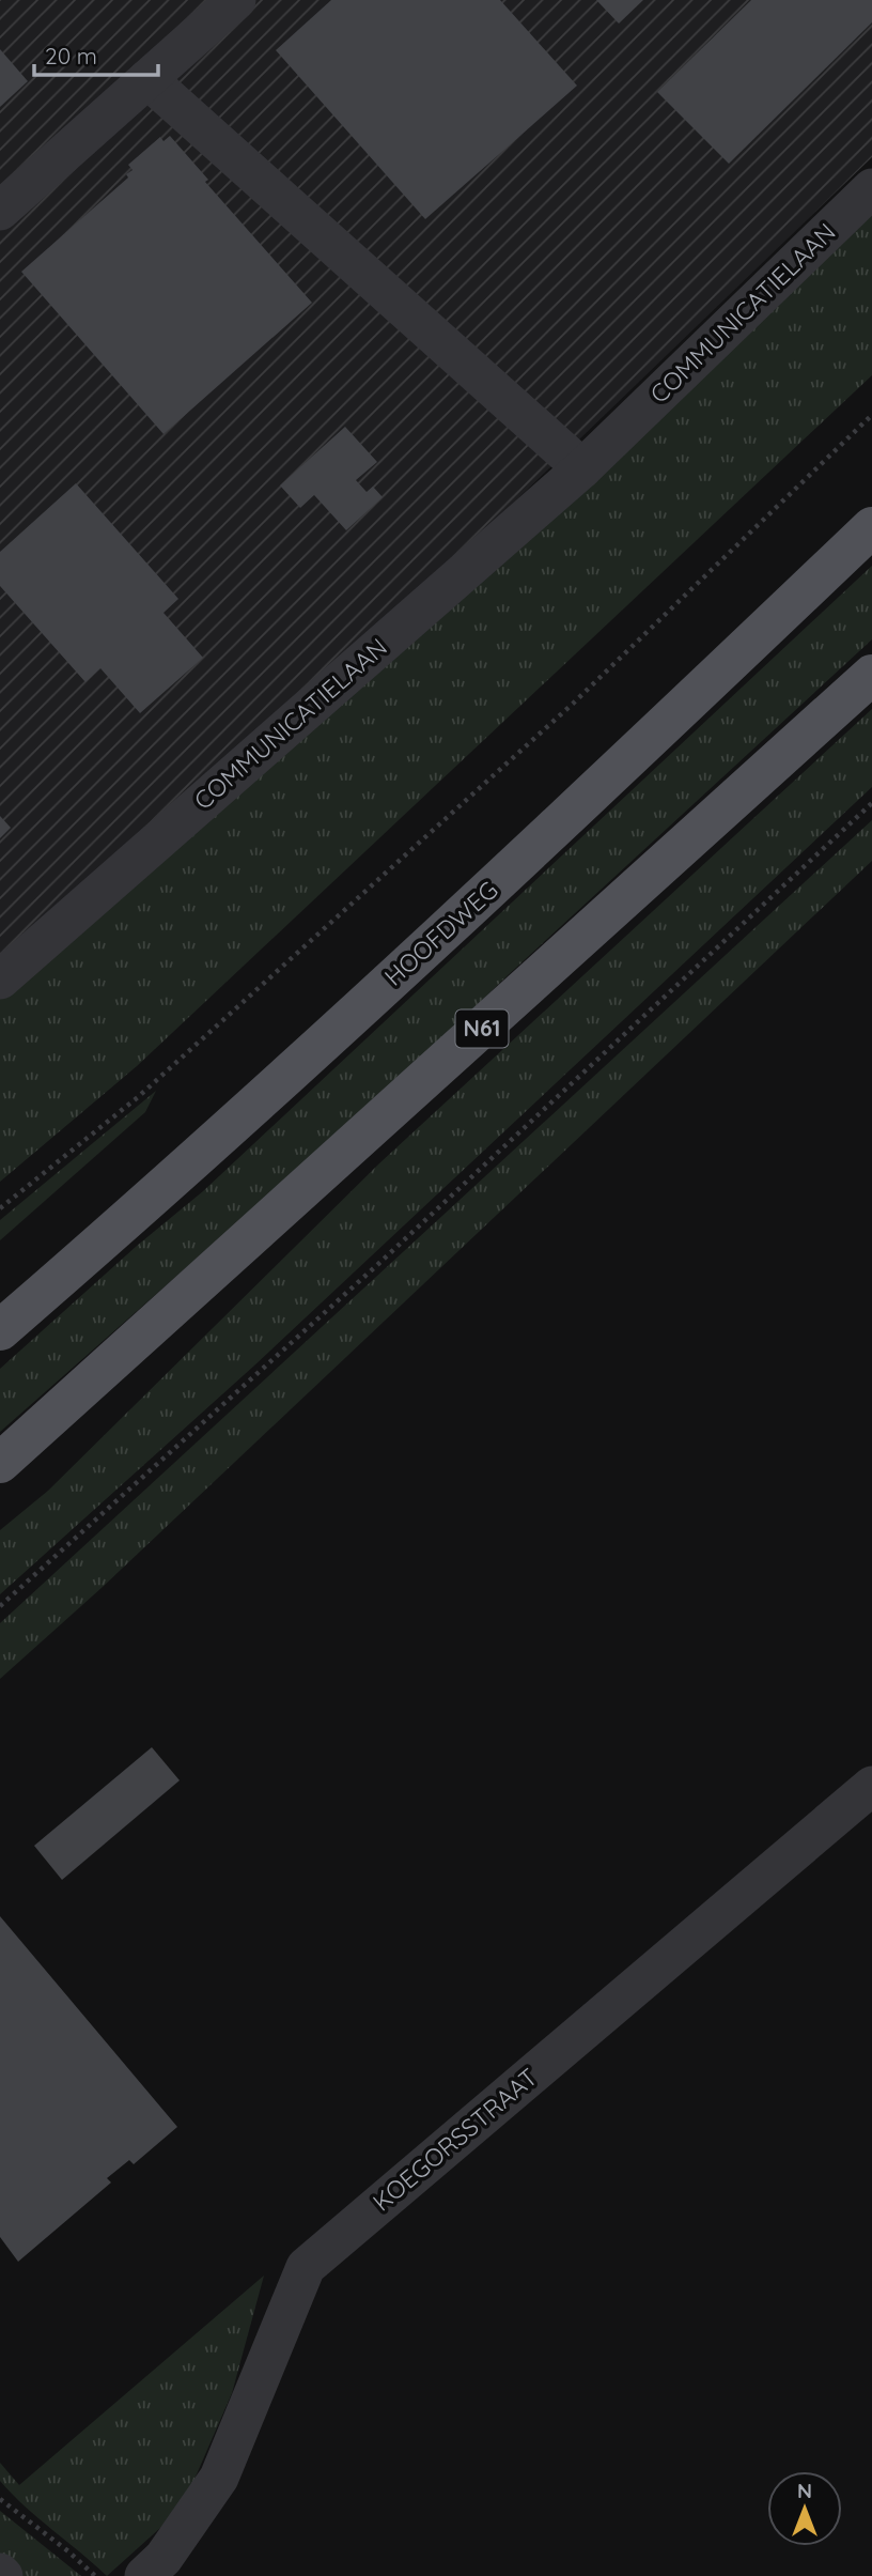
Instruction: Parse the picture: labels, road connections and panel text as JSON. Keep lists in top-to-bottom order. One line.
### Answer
{"streets":{"main road":["HOOFDWEG","N61"],"street":["COMMUNICATIELAAN","KOEGORSSTRAAT"]},"scale_bar":"20 m","north":"top"}
